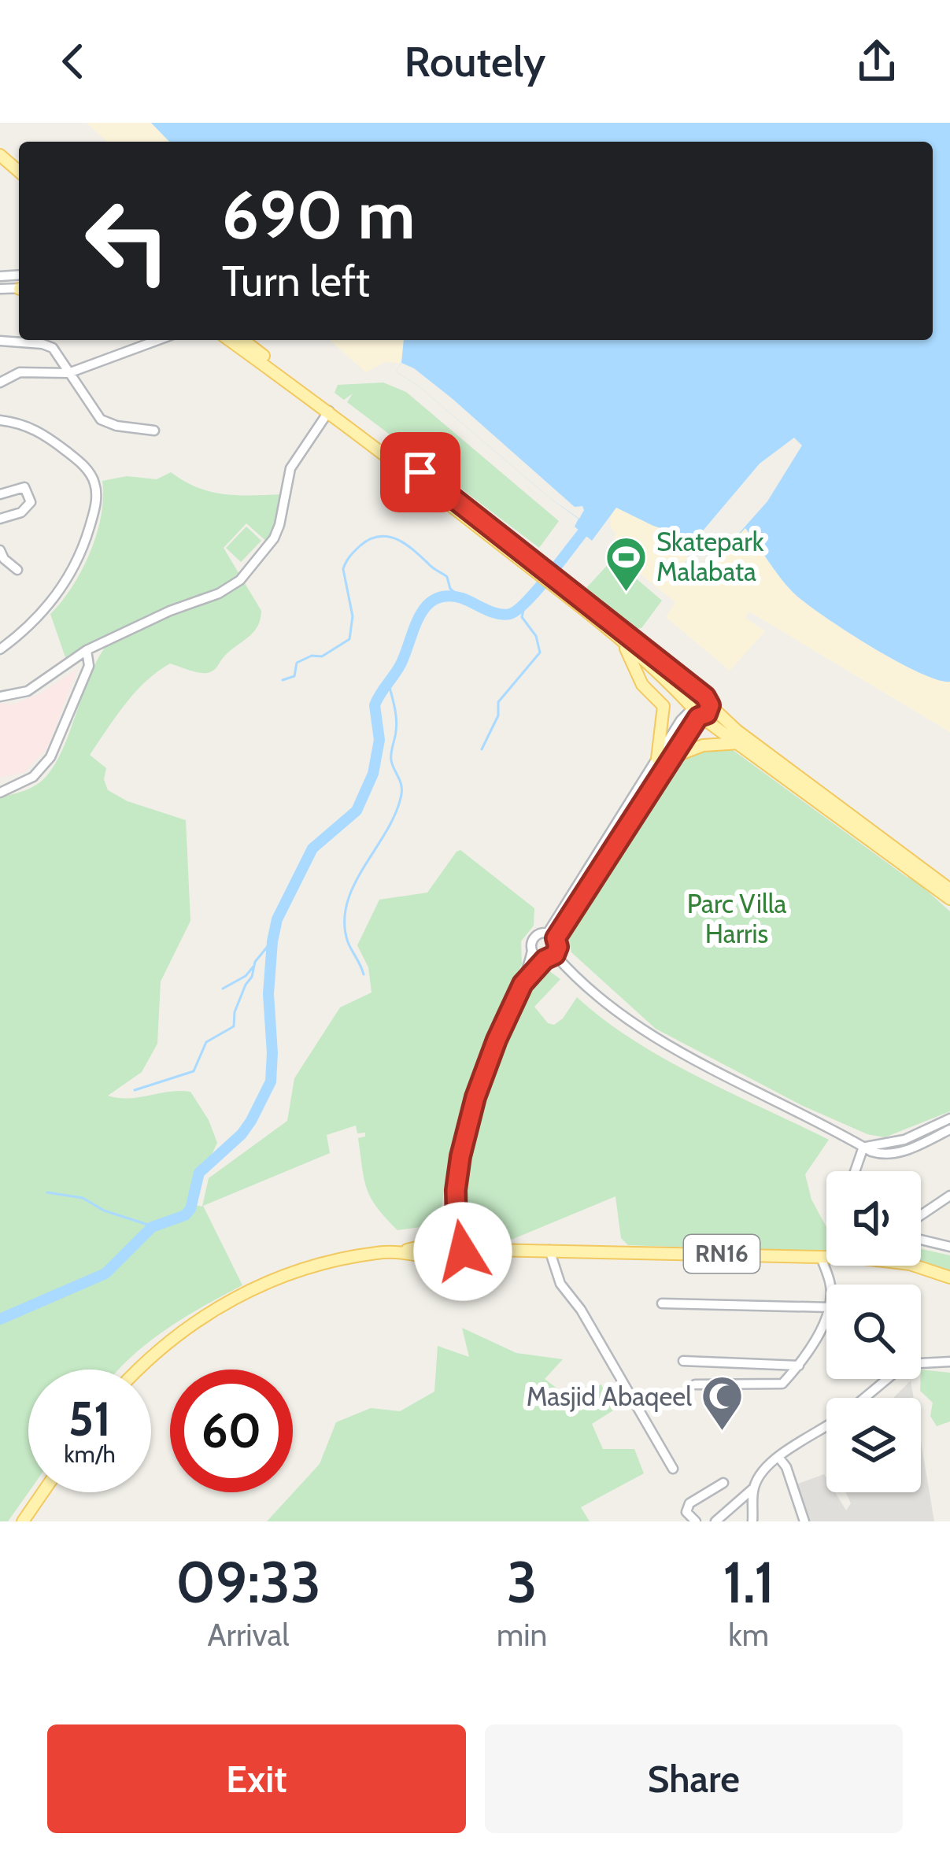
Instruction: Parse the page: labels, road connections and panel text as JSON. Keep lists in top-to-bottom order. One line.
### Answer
{"streets":{"main road":["RN16"]},"parks":["Parc Villa Harris"],"places":{"sports":["Skatepark Malabata"],"mosque":["Masjid Abaqeel"]},"page":{"header":"Routely","turn":["690 m","Turn left"],"speed":"51 km/h","limit":"60","eta":["09:33","Arrival","3","min","1.1","km"],"buttons":["Exit","Share"]}}
